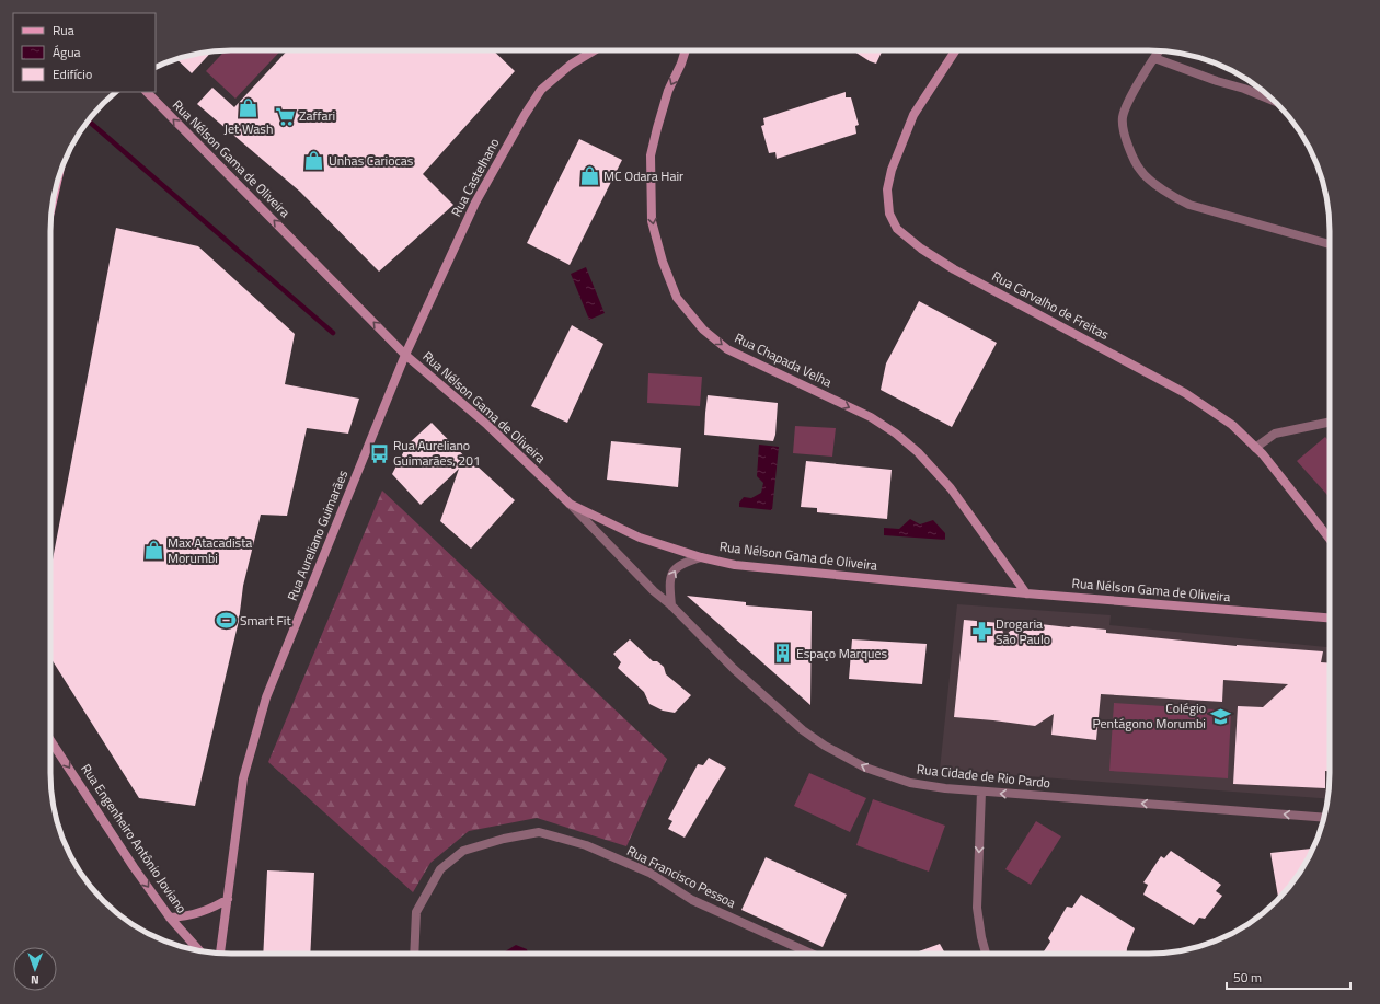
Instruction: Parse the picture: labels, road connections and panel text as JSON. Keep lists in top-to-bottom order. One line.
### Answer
{"streets":{"street":["Rua Nélson Gama de Oliveira","Rua Castelhano","Rua Carvalho de Freitas","Rua Chapada Velha","Rua Aureliano Guimarães","Rua Cidade de Rio Pardo","Rua Engenheiro Antônio Joviano","Rua Francisco Pessoa"]},"crossings":[["Rua Nélson Gama de Oliveira","Rua Castelhano"],["Rua Nélson Gama de Oliveira","Rua Chapada Velha"],["Rua Nélson Gama de Oliveira","Rua Aureliano Guimarães"],["Rua Nélson Gama de Oliveira","Rua Cidade de Rio Pardo"],["Rua Castelhano","Rua Aureliano Guimarães"]],"one_way":["Rua Chapada Velha","Rua Cidade de Rio Pardo","Rua Engenheiro Antônio Joviano"],"places":{"shop":["Jet Wash","Unhas Cariocas","MC Odara Hair","Max Atacadista Morumbi"],"supermarket":["Zaffari"],"bus stop":["Rua Aureliano Guimarães, 201"],"sports":["Smart Fit"],"pharmacy":["Drogaria São Paulo"],"building":["Espaço Marques"],"school or university":["Colégio Pentágono Morumbi"]},"legend":["Rua","Água","Edifício"],"scale_bar":"50 m","north":"bottom"}
